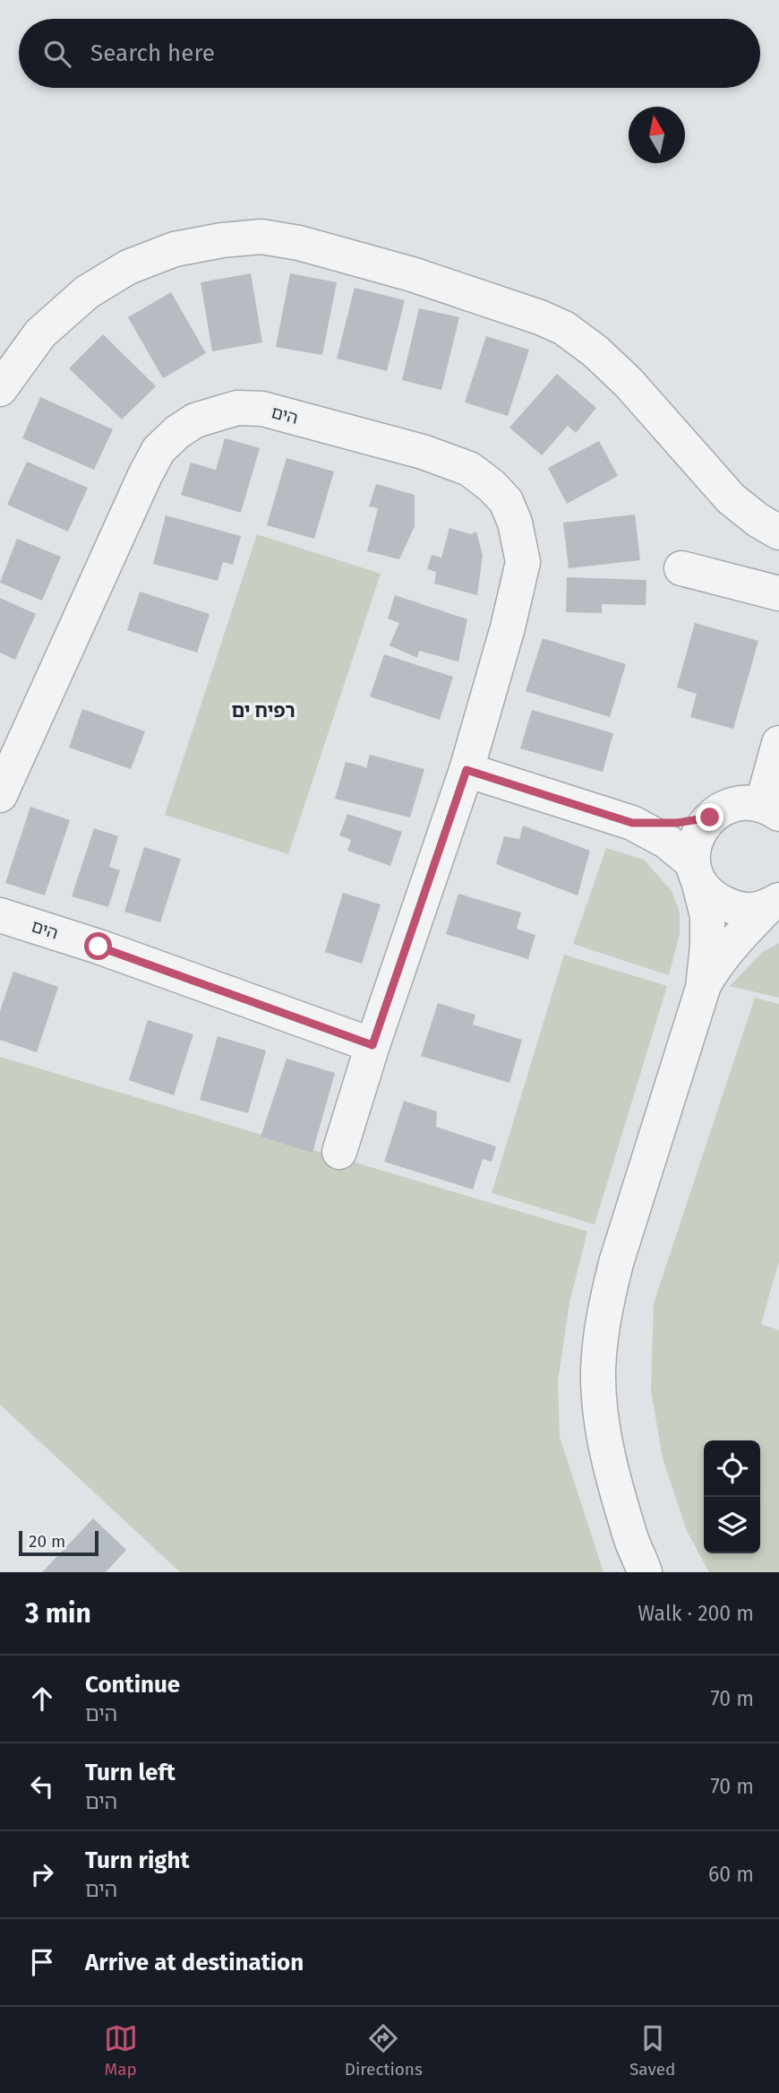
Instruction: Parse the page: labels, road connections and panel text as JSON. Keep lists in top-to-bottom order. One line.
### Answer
{"streets":{"street":["הים"]},"districts":["רפיח ים"],"scale_bar":"20 m","north":"top","page":{"search":"Search here","scale":"20 m","heading":["3 min","Walk · 200 m"],"list":[["Continue","הים","70 m"],["Turn left","הים","70 m"],["Turn right","הים","60 m"],"Arrive at destination"],"nav":["Map","Directions","Saved"]}}
